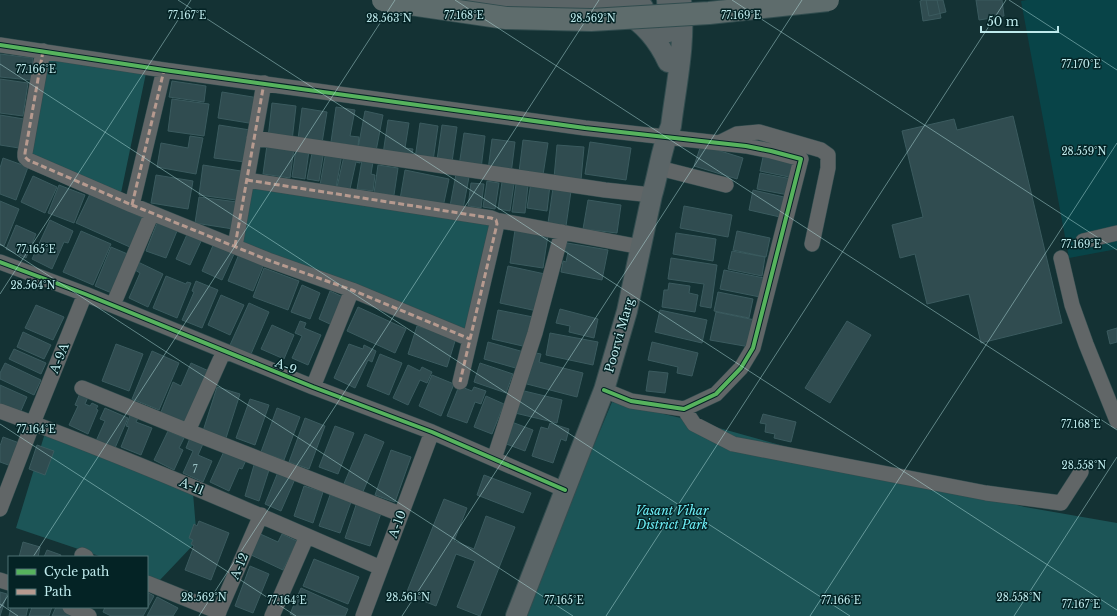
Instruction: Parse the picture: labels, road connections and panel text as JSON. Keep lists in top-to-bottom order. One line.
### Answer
{"streets":{"main road":["Poorvi Marg"],"street":["A-9A","A-9","A-11","A-10","A-12"]},"crossings":[["Poorvi Marg","A-9"],["A-9A","A-9"],["A-9A","A-11"],["A-9","A-10"],["A-11","A-10"],["A-11","A-12"]],"parks":["Vasant Vihar District Park"],"house_numbers":["7"],"legend":["Cycle path","Path"],"scale_bar":"50 m","coordinates":["77.169°E","77.167°E","77.168°E","28.563°N","28.562°N","77.170°E","77.166°E","28.559°N","77.165°E","28.564°N","77.164°E","28.558°N","28.561°N"]}
